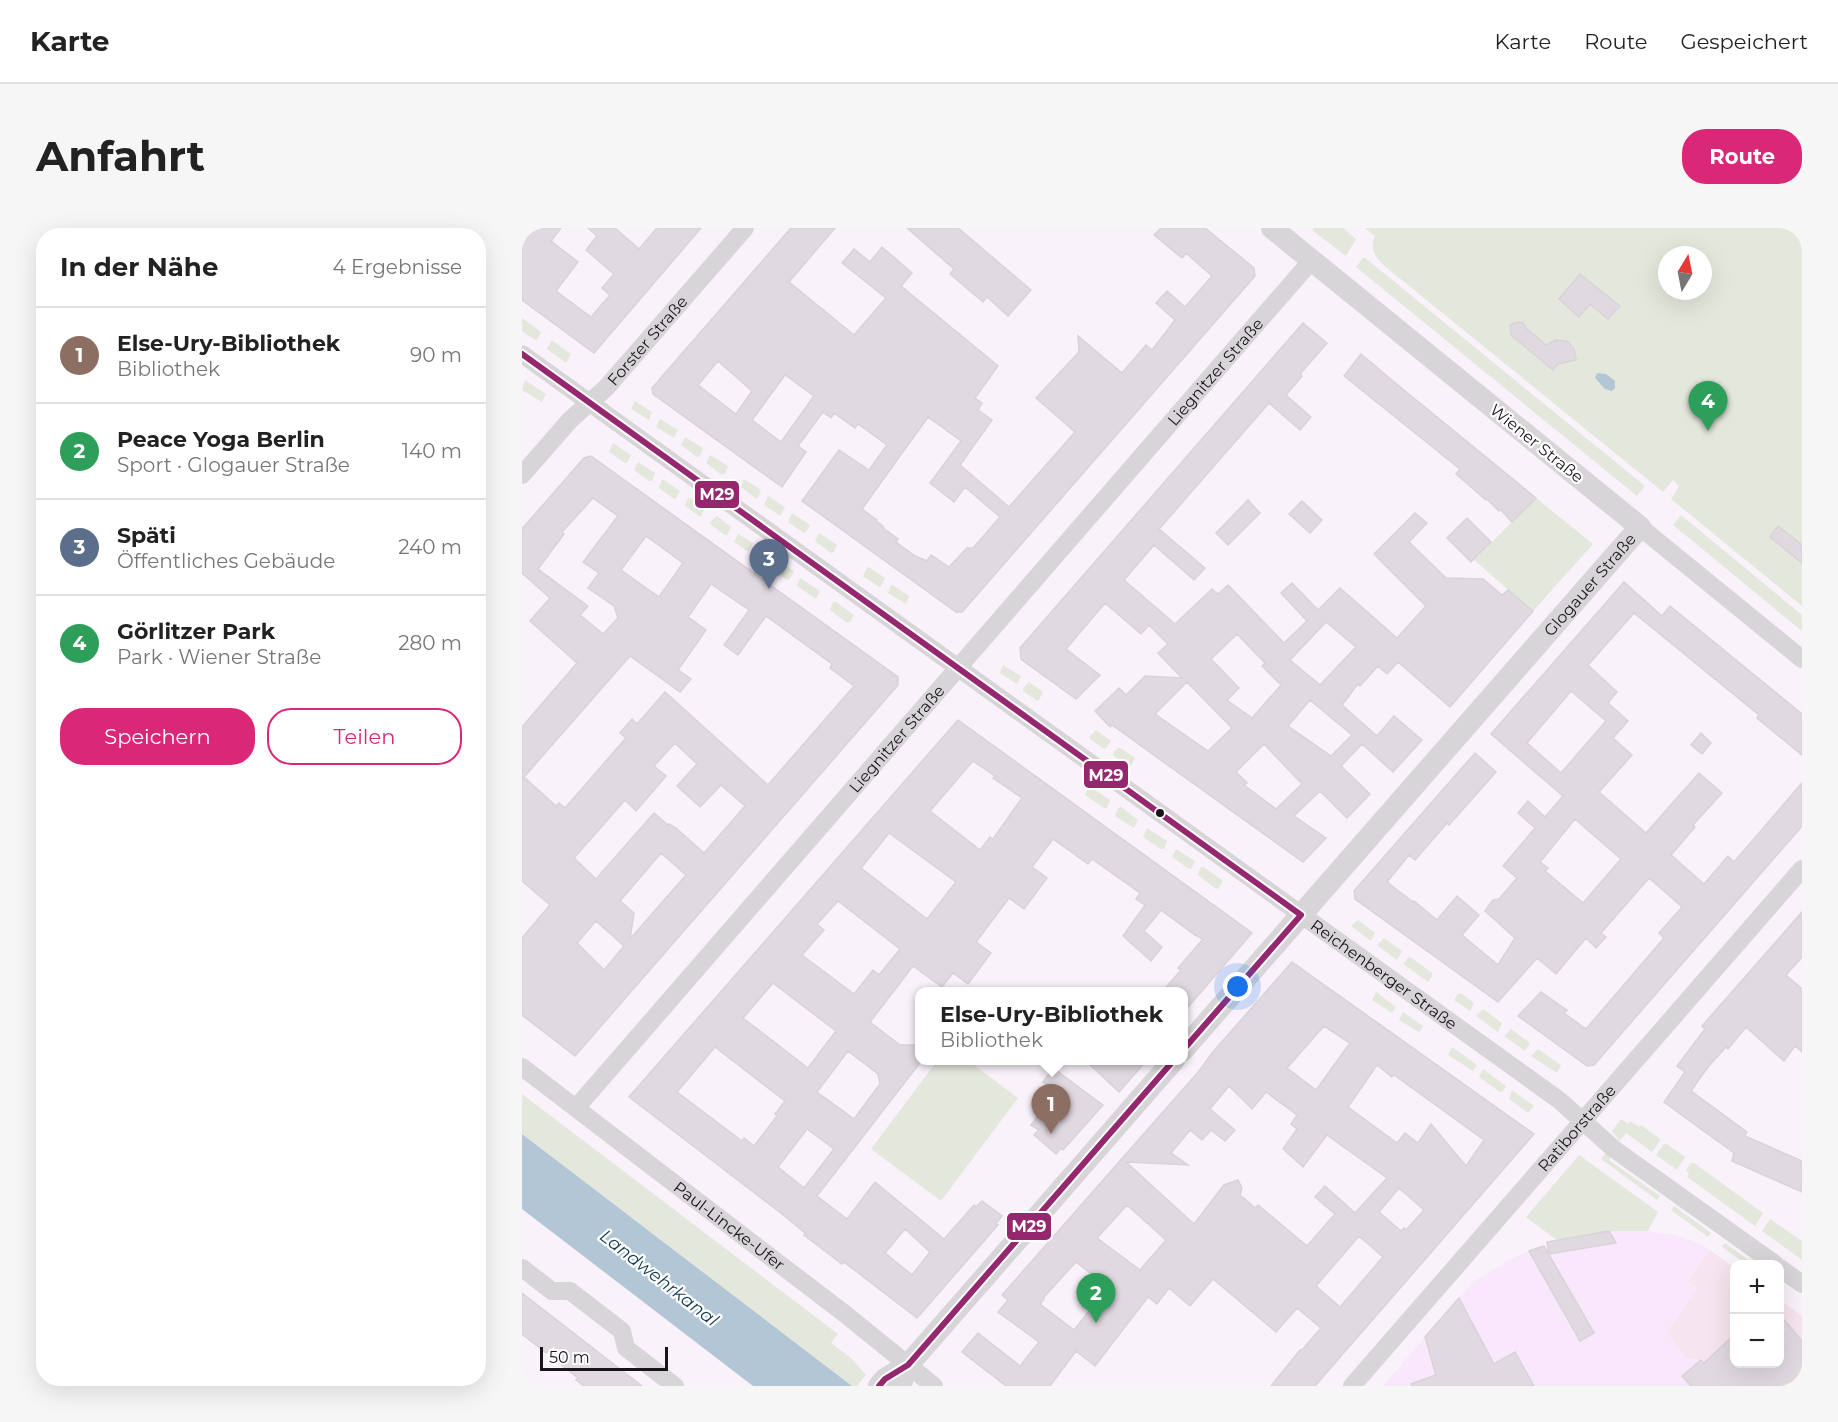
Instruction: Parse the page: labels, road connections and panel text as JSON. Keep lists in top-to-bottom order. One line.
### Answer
{"streets":{"street":["Forster Straße","Liegnitzer Straße","Wiener Straße","Glogauer Straße","Reichenberger Straße","Ratiborstraße","Paul-Lincke-Ufer"]},"crossings":[["Forster Straße","Reichenberger Straße"],["Liegnitzer Straße","Wiener Straße"],["Liegnitzer Straße","Reichenberger Straße"],["Liegnitzer Straße","Paul-Lincke-Ufer"],["Wiener Straße","Glogauer Straße"],["Glogauer Straße","Reichenberger Straße"],["Reichenberger Straße","Ratiborstraße"]],"water":["Landwehrkanal"],"lines":["transit line M29"],"scale_bar":"50 m","north":"top","page":{"header":"Karte","nav":["Karte","Route","Gespeichert"],"buttons":["Route",["Speichern","Teilen"]],"title":"Anfahrt","heading":["In der Nähe","4 Ergebnisse"],"list":[{"mark":"1","name":"Else-Ury-Bibliothek","note":"Bibliothek","value":"90 m"},{"mark":"2","name":"Peace Yoga Berlin","note":"Sport · Glogauer Straße","value":"140 m"},{"mark":"3","name":"Späti","note":"Öffentliches Gebäude","value":"240 m"},{"mark":"4","name":"Görlitzer Park","note":"Park · Wiener Straße","value":"280 m"}],"pins":["4","3","1","2"],"popup":["Else-Ury-Bibliothek","Bibliothek"],"map_buttons":["+","−"],"scale":"50 m"}}
